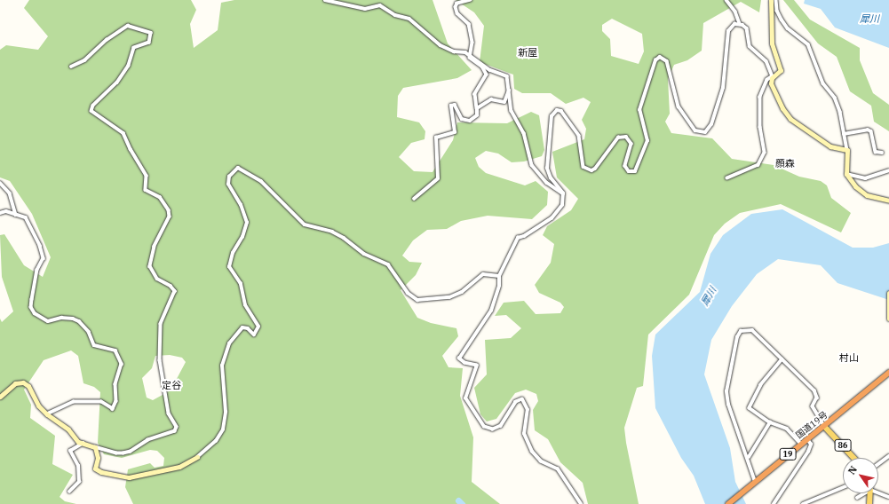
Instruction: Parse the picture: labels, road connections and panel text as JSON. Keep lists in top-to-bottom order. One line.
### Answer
{"streets":{"highway":["国道19号","19"],"main road":["86"]},"crossings":[["国道19号","86"]],"districts":["新屋","顔森","村山","定谷"],"water":["犀川"],"north":"top left"}
